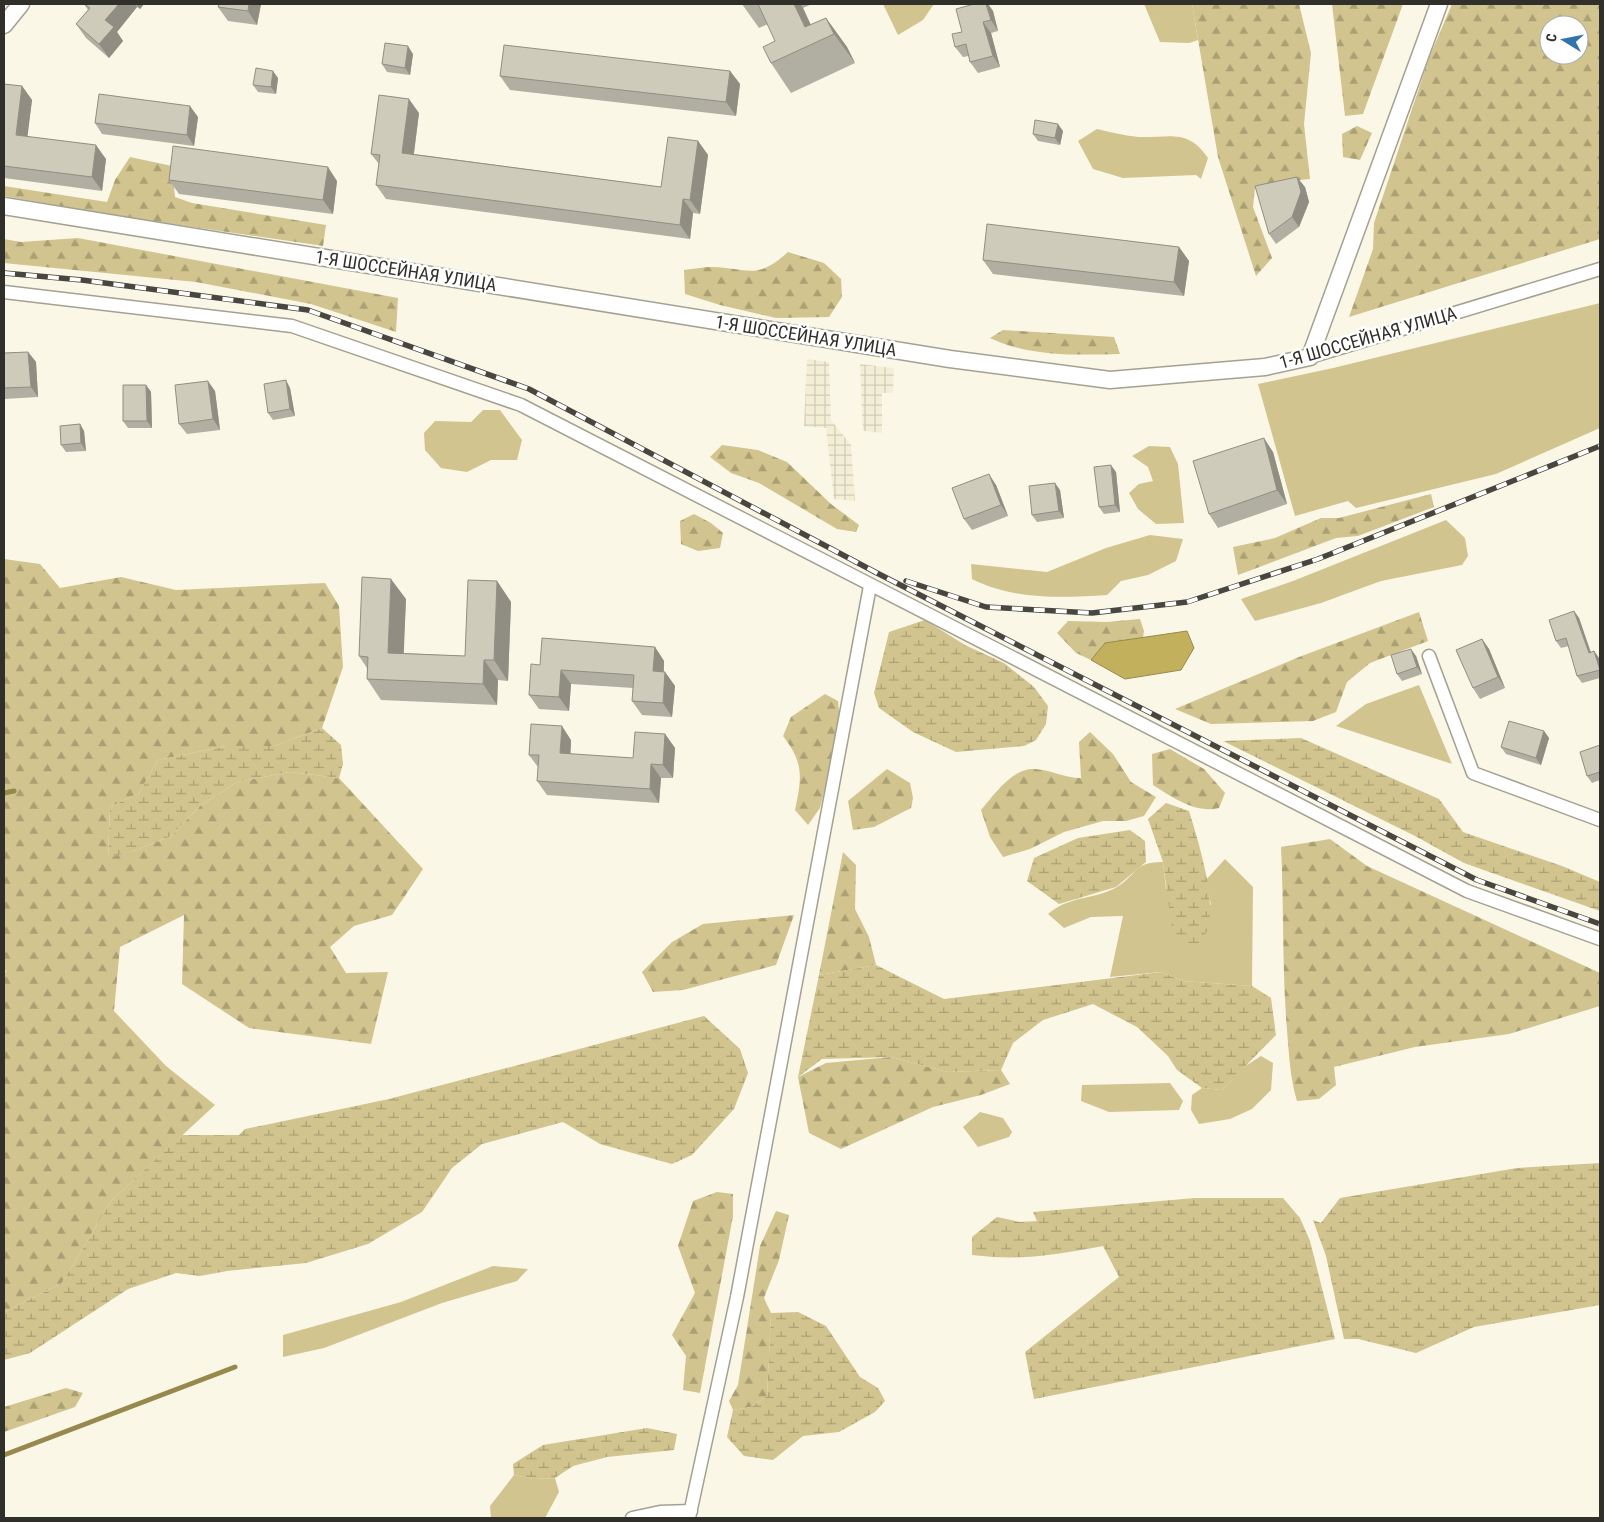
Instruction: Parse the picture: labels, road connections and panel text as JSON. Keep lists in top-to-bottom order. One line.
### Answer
{"streets":{"street":["1-Я ШОССЕЙНАЯ УЛИЦА"]},"north":"left"}
